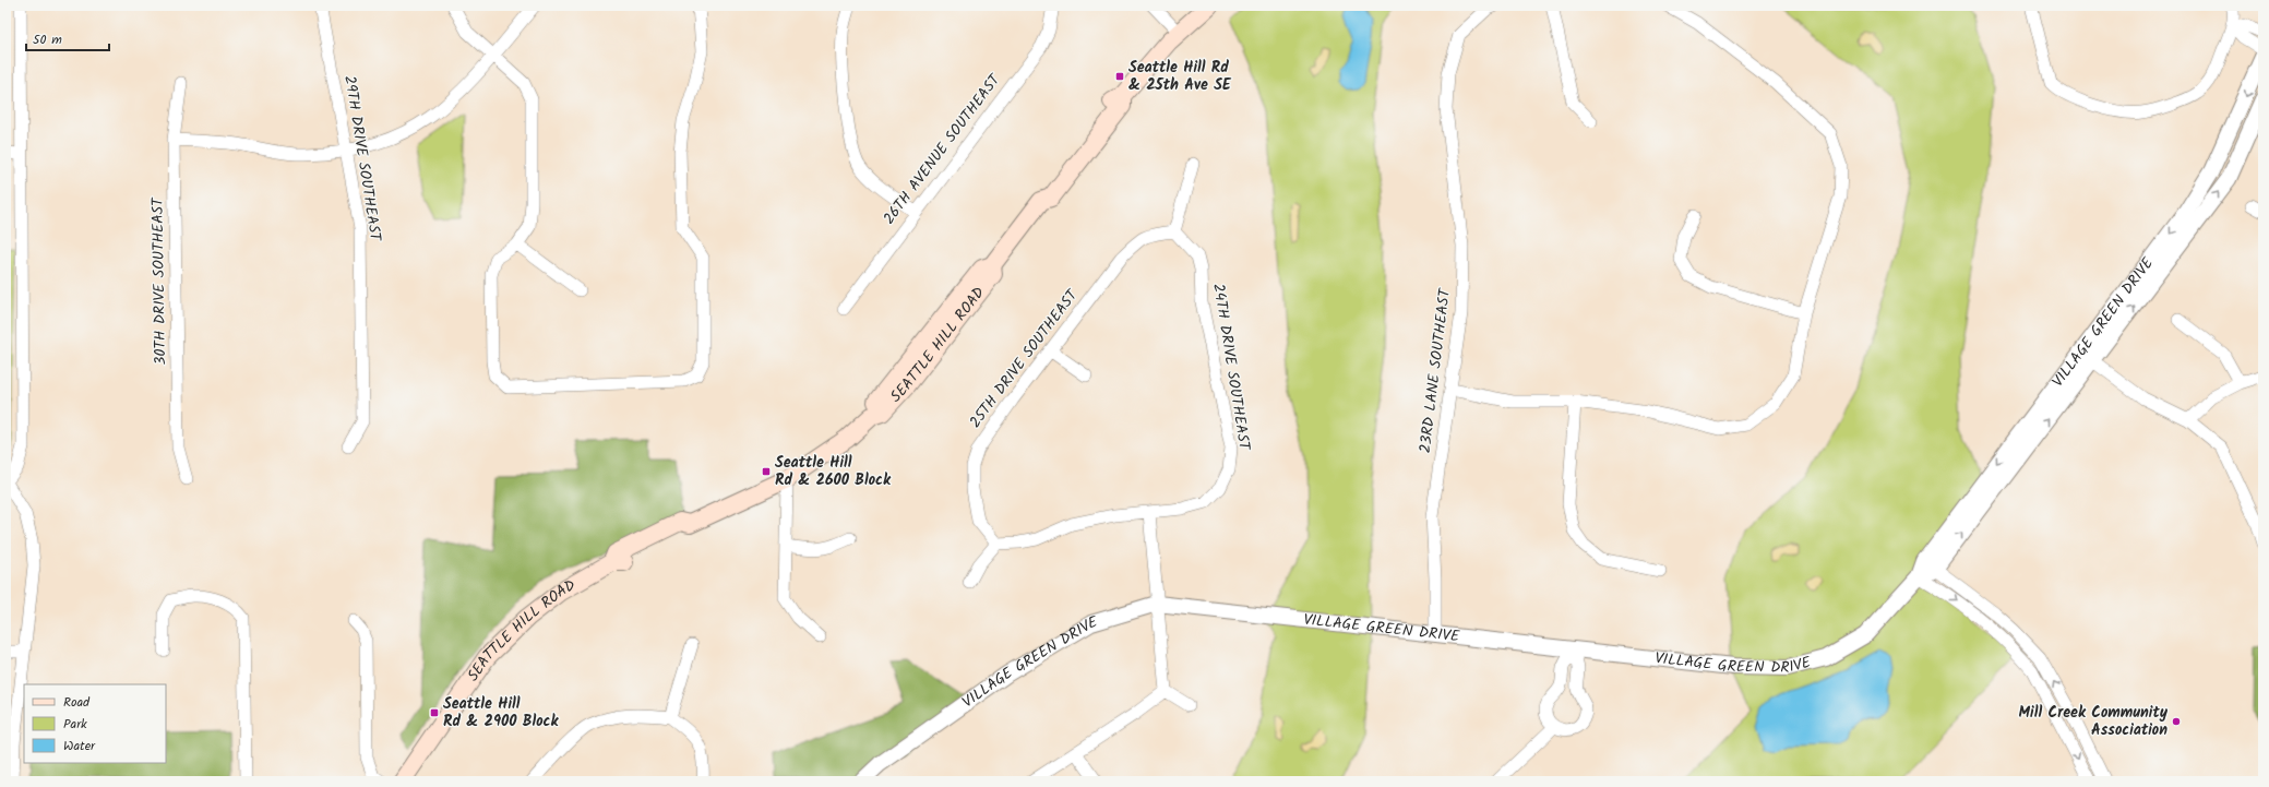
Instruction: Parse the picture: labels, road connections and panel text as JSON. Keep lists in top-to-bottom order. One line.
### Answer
{"streets":{"main road":["SEATTLE HILL ROAD"],"street":["26TH AVENUE SOUTHEAST","29TH DRIVE SOUTHEAST","30TH DRIVE SOUTHEAST","VILLAGE GREEN DRIVE","25TH DRIVE SOUTHEAST","24TH DRIVE SOUTHEAST","23RD LANE SOUTHEAST"]},"crossings":[["VILLAGE GREEN DRIVE","23RD LANE SOUTHEAST"],["25TH DRIVE SOUTHEAST","24TH DRIVE SOUTHEAST"]],"places":{"transit":["Seattle Hill Rd & 25th Ave SE","Seattle Hill Rd & 2600 Block","Seattle Hill Rd & 2900 Block"],"other":["Mill Creek Community Association"]},"legend":["Road","Park","Water"],"scale_bar":"50 m"}
